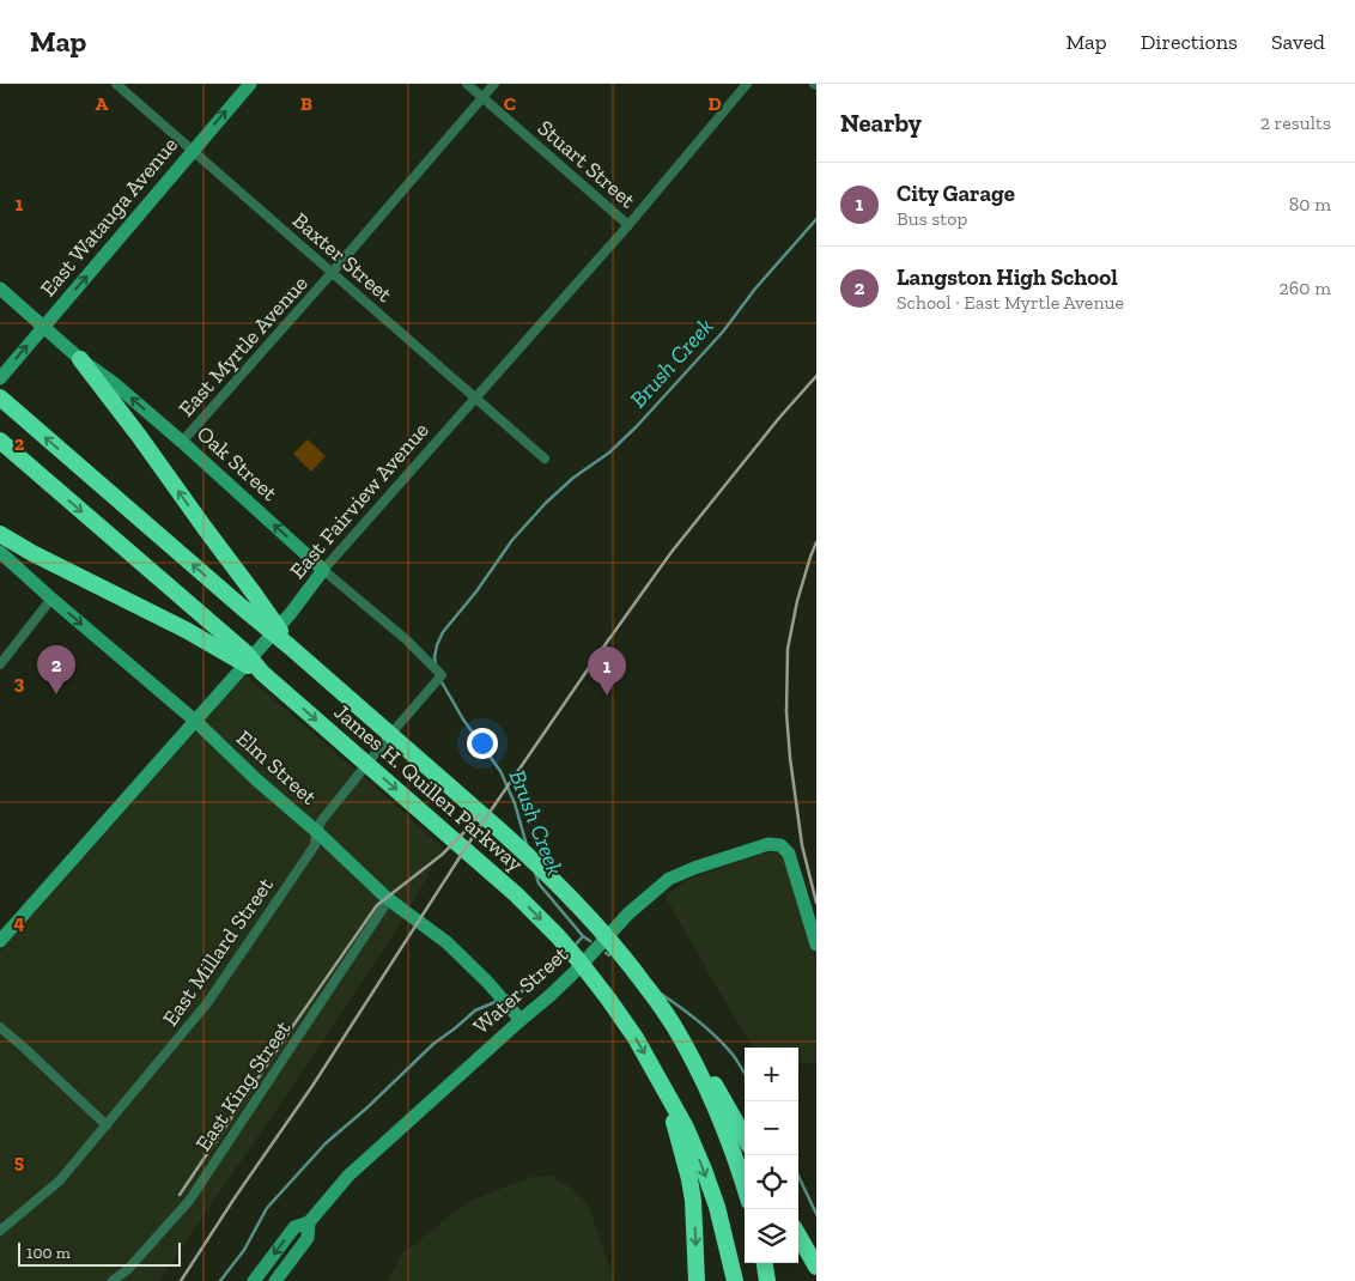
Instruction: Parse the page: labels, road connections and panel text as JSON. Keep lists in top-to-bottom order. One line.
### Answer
{"streets":{"highway":["James H. Quillen Parkway"],"street":["Stuart Street","East Watauga Avenue","Baxter Street","East Myrtle Avenue","Oak Street","East Fairview Avenue","Elm Street","East Millard Street","Water Street","East King Street"]},"crossings":[["Stuart Street","East Myrtle Avenue"],["Stuart Street","East Fairview Avenue"],["East Watauga Avenue","Baxter Street"],["East Watauga Avenue","Oak Street"],["Baxter Street","East Myrtle Avenue"],["Baxter Street","East Fairview Avenue"],["East Myrtle Avenue","Oak Street"],["Oak Street","East Fairview Avenue"],["Oak Street","East Millard Street"],["East Fairview Avenue","Elm Street"],["Elm Street","East Millard Street"],["Elm Street","Water Street"],["Elm Street","East King Street"]],"one_way":["East Watauga Avenue","Oak Street"],"water":["Brush Creek"],"scale_bar":"100 m","page":{"header":"Map","nav":["Map","Directions","Saved"],"heading":["Nearby","2 results"],"list":[{"mark":"1","name":"City Garage","note":"Bus stop","value":"80 m"},{"mark":"2","name":"Langston High School","note":"School · East Myrtle Avenue","value":"260 m"}],"pins":["2","1"],"map_buttons":["+","−"],"scale":"100 m"},"grid":{"columns":["A","B","C","D"],"rows":["1","2","3","4","5"]}}
